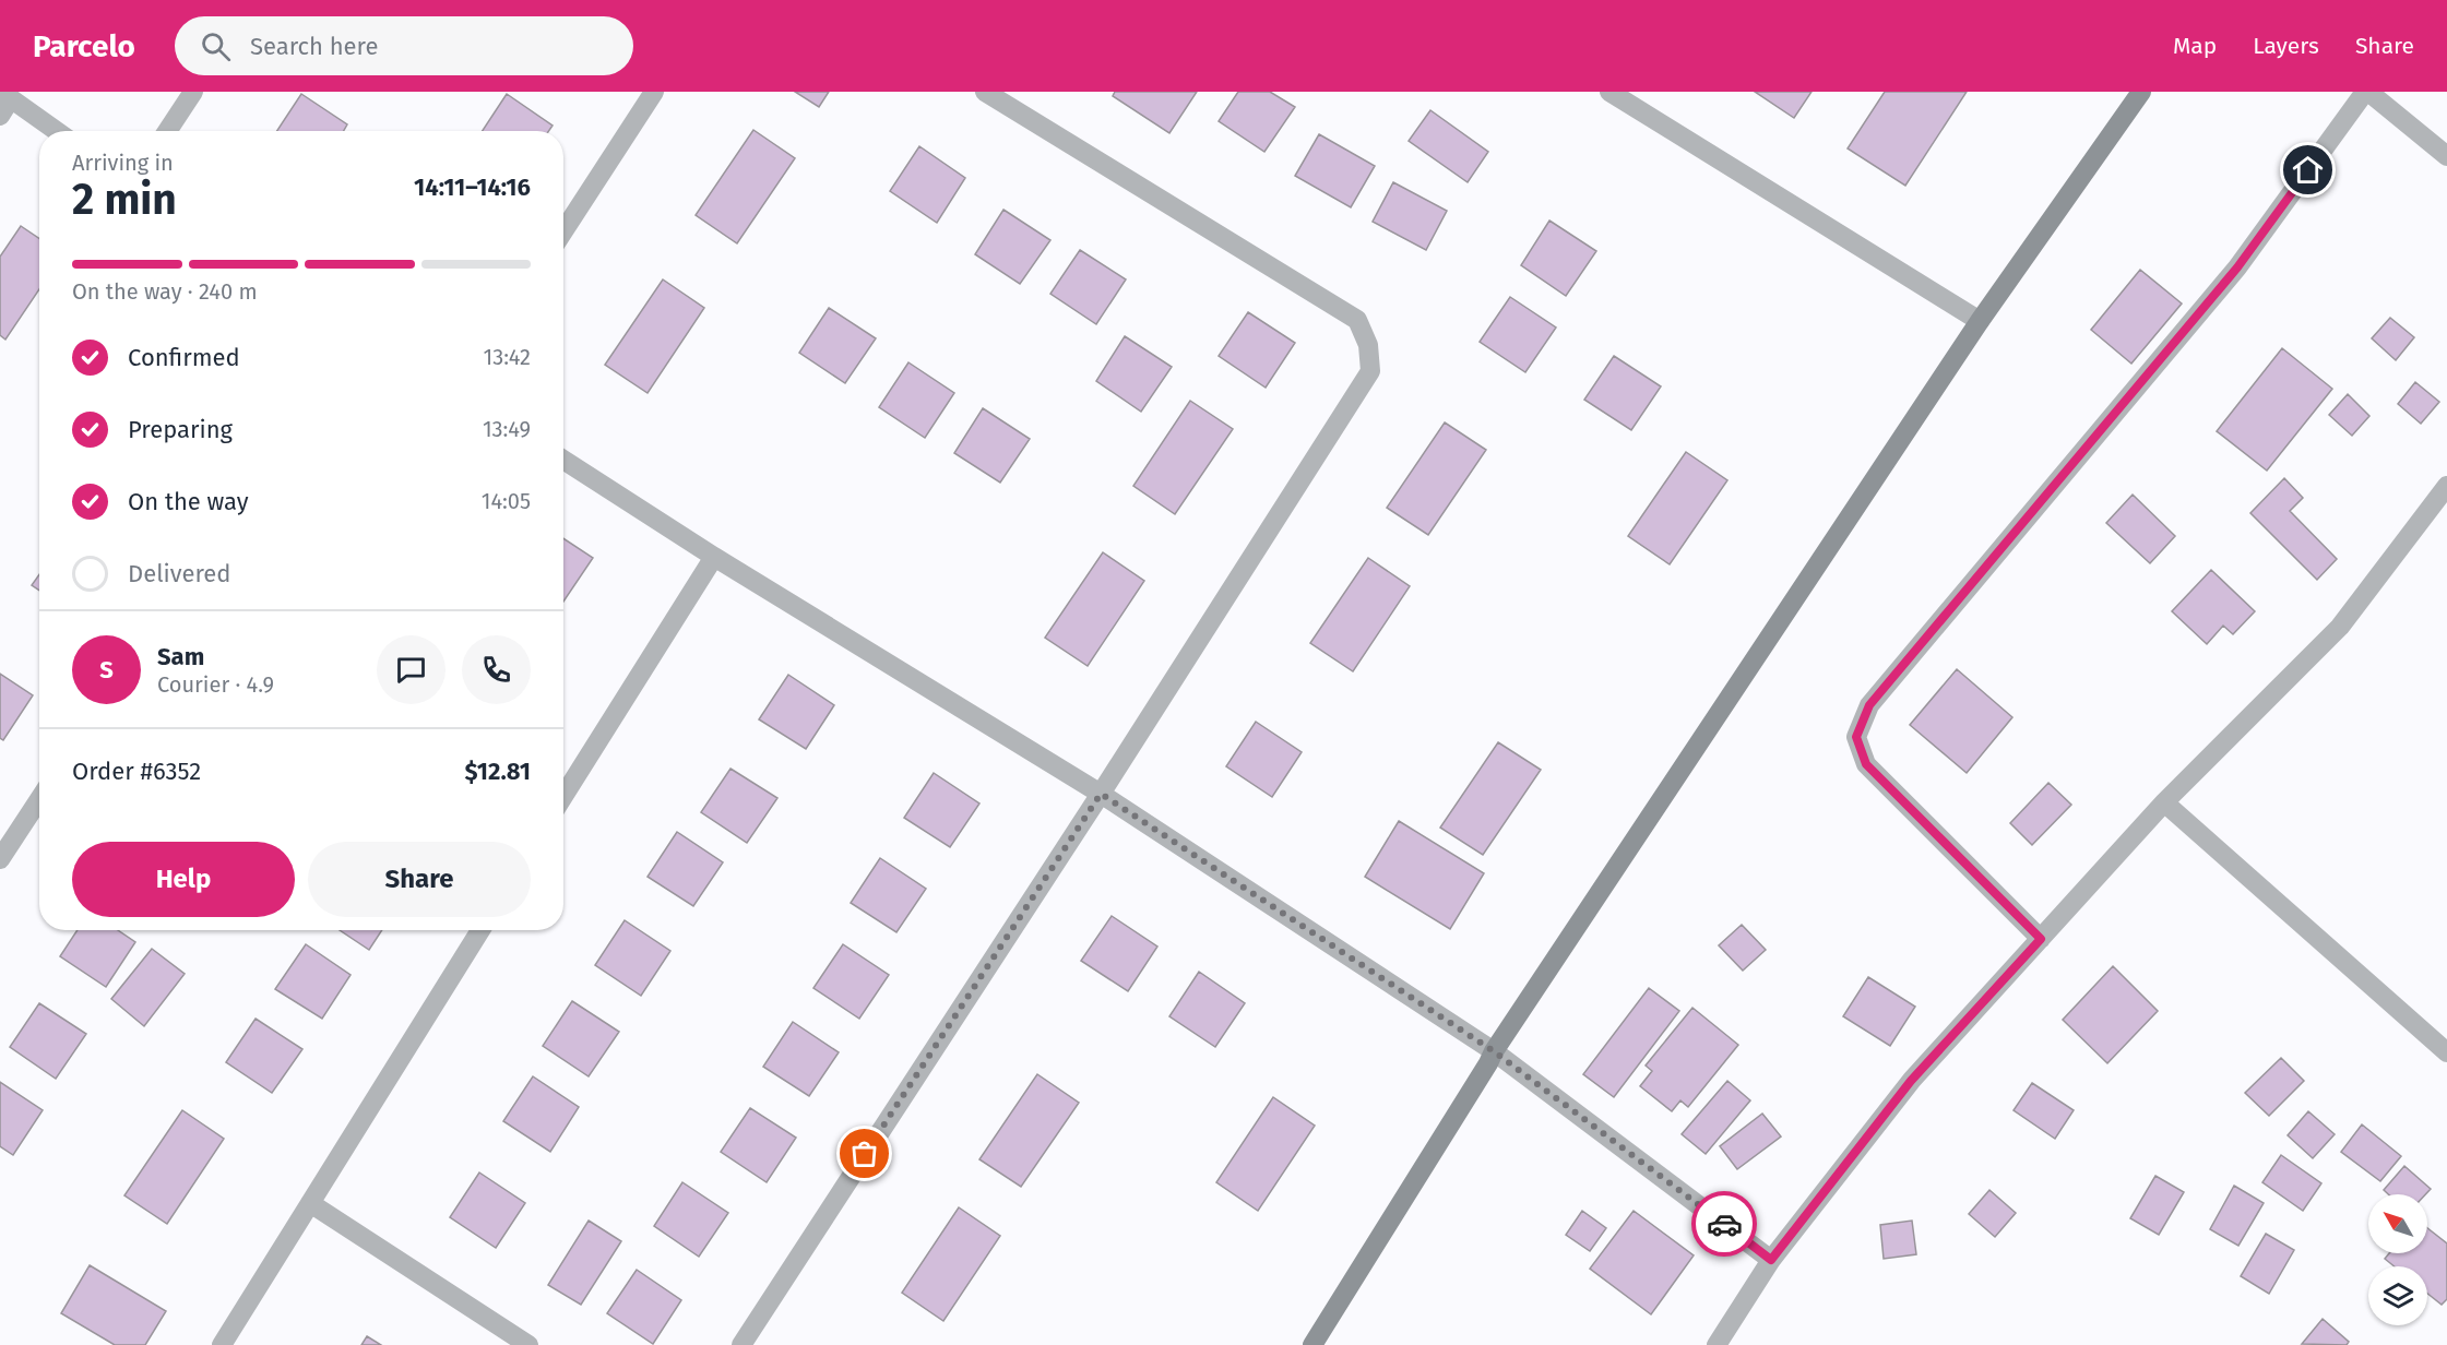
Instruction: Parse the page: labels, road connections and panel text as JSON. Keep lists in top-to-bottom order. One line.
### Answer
{"north":"top left","page":{"header":"Parcelo","search":"Search here","nav":["Map","Layers","Share"],"heading":["2 min","Arriving in","14:11–14:16"],"panel":["Sam","Courier · 4.9","Order #6352","$12.81"],"bar":"On the way · 240 m","list":[["Confirmed","13:42"],["Preparing","13:49"],["On the way","14:05"],"Delivered"],"round":"S","buttons":["Help","Share"]}}
